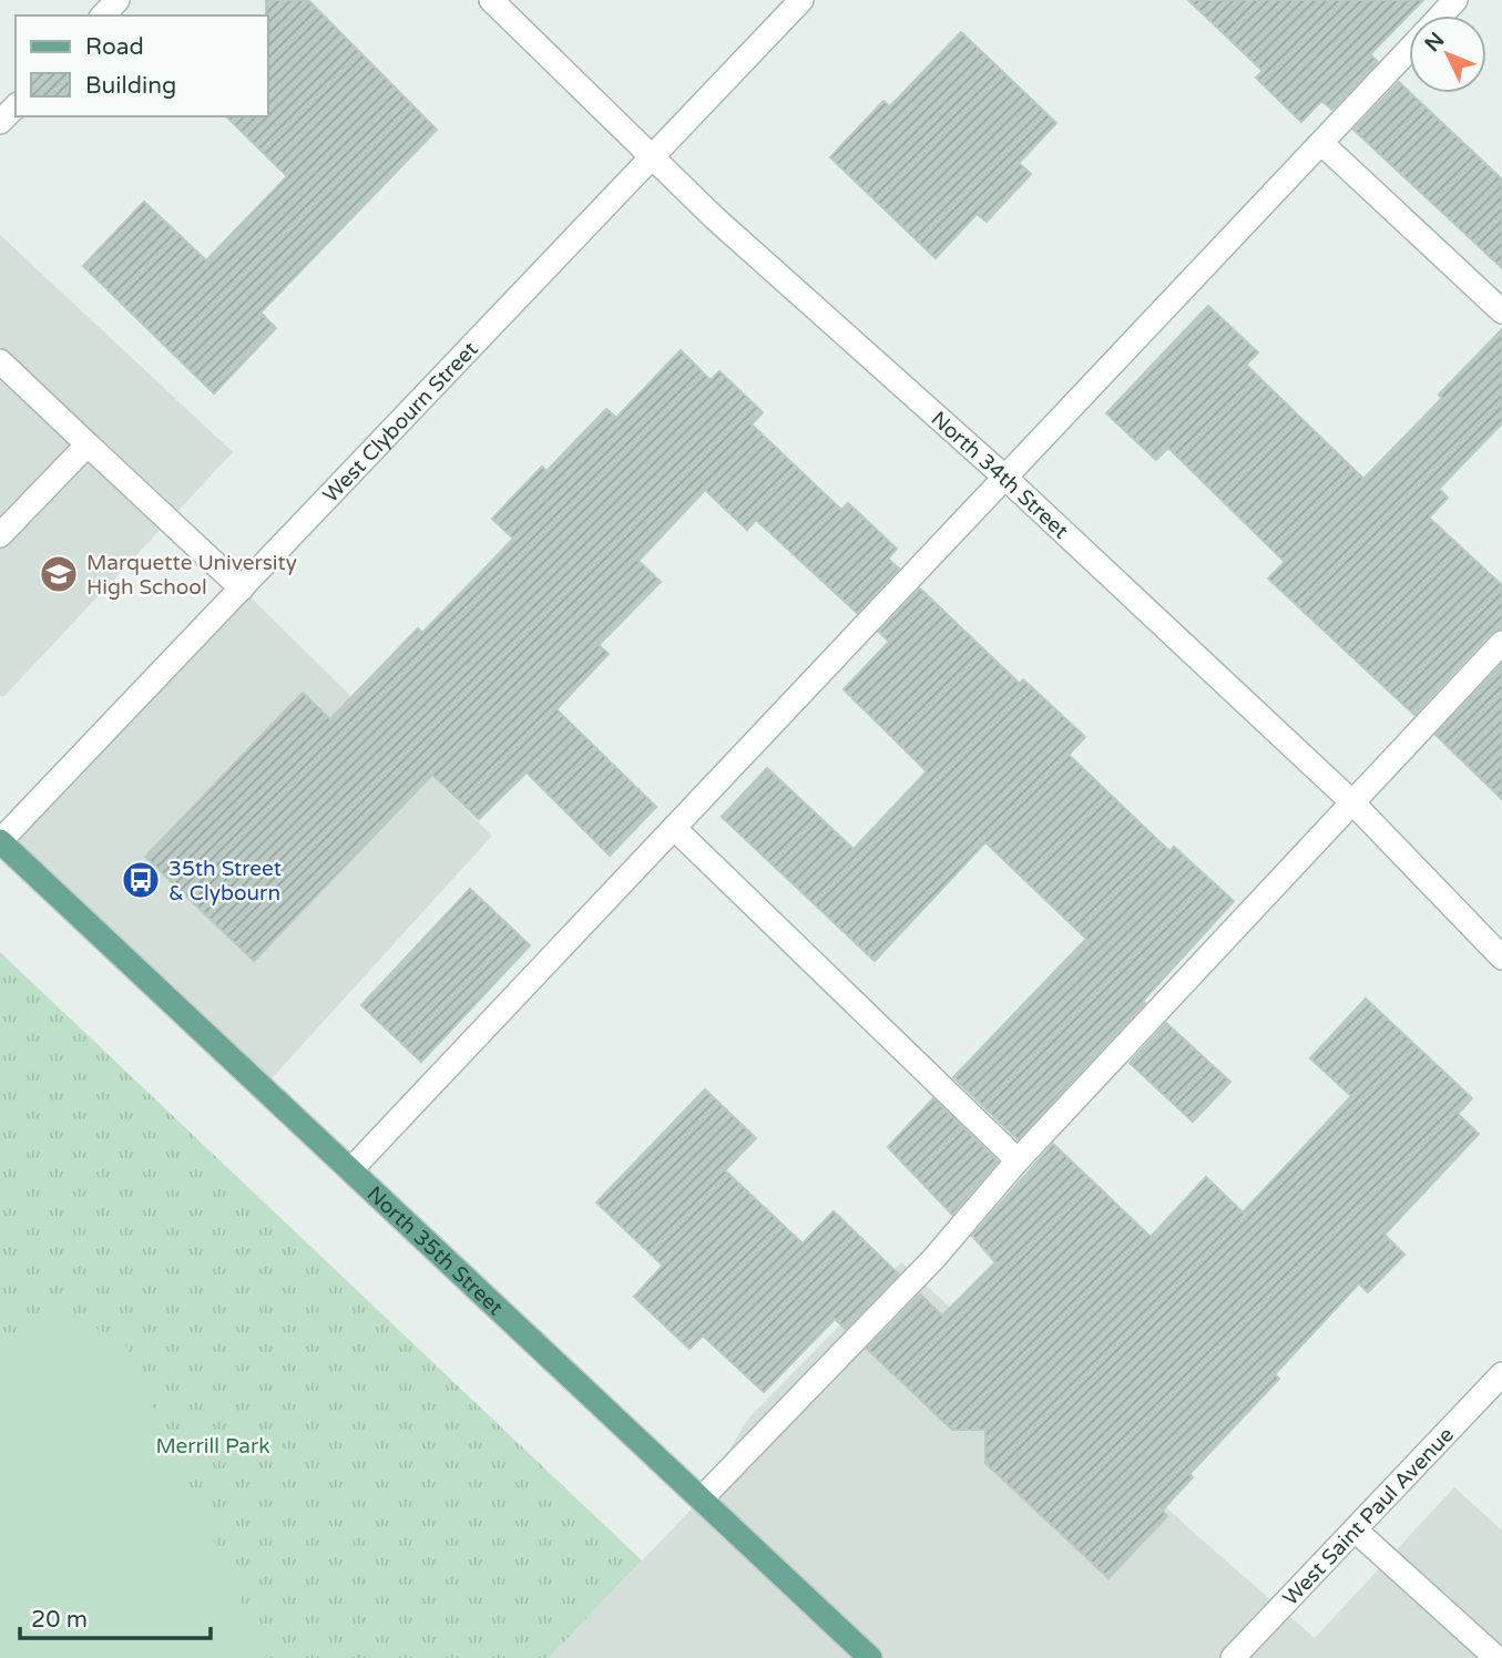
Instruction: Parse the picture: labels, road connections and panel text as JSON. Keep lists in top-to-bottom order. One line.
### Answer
{"streets":{"main road":["North 35th Street"],"street":["West Clybourn Street","North 34th Street","West Saint Paul Avenue"]},"crossings":[["West Clybourn Street","North 34th Street"],["West Clybourn Street","North 35th Street"]],"parks":["Merrill Park"],"places":{"school or university":["Marquette University High School"],"bus stop":["35th Street & Clybourn"]},"legend":["Road","Building"],"scale_bar":"20 m","north":"top left"}
